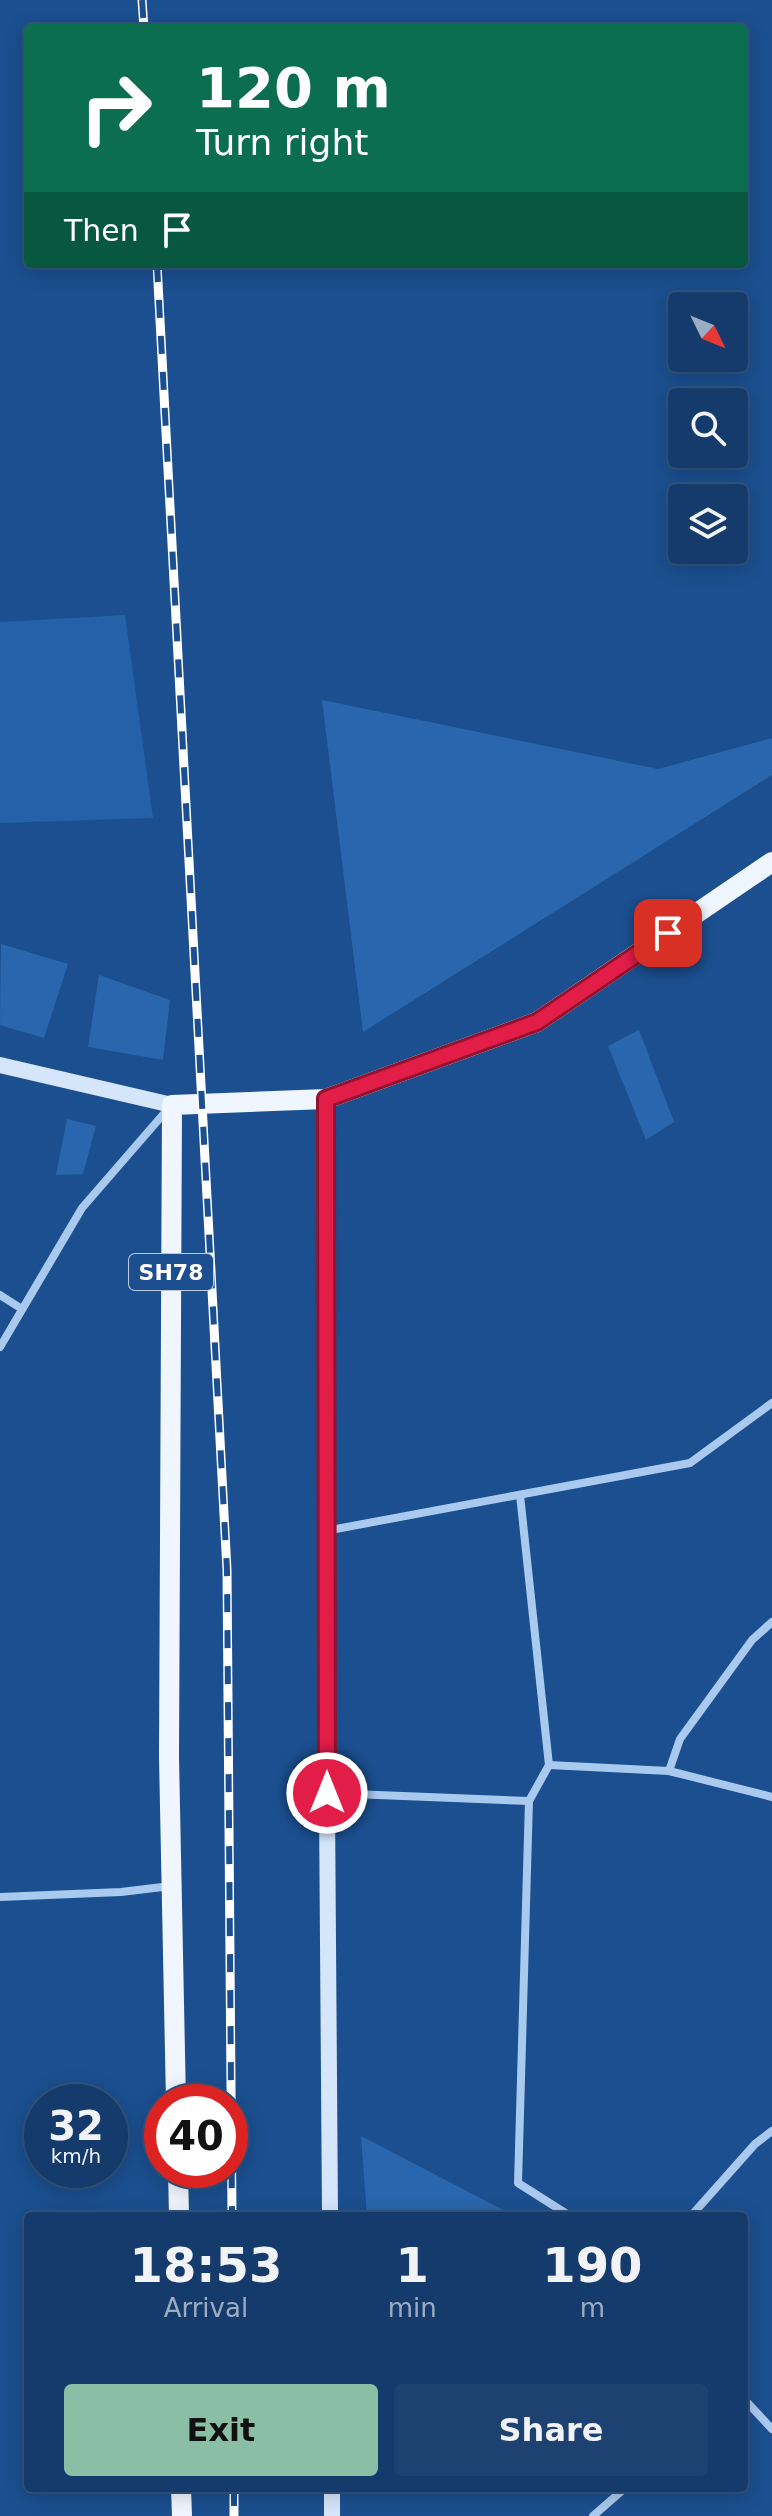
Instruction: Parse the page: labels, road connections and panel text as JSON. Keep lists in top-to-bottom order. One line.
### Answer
{"streets":{"main road":["SH78"]},"north":"bottom right","page":{"turn":["120 m","Turn right"],"then":"Then","speed":"32 km/h","limit":"40","eta":["18:53","Arrival","1","min","190","m"],"buttons":["Exit","Share"]}}
